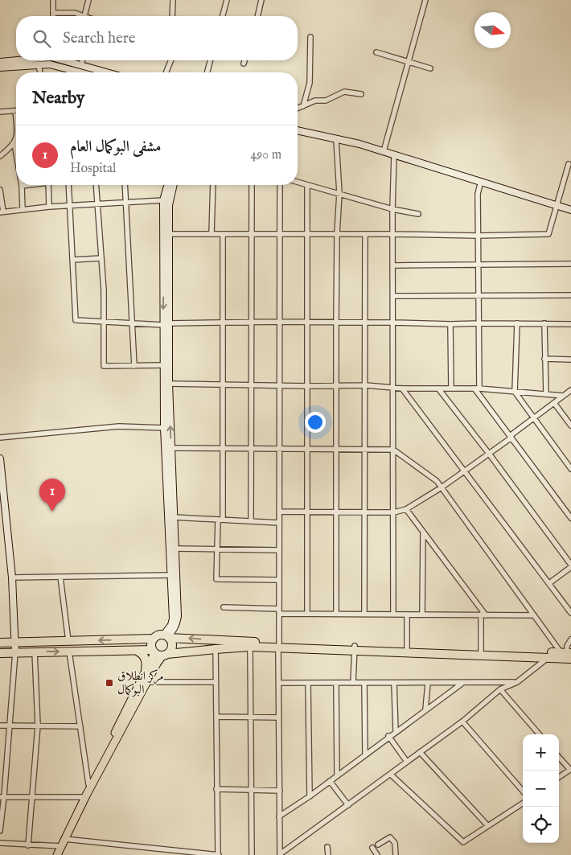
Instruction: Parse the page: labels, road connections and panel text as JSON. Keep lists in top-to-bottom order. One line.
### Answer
{"places":{"transit":["مركز انطلاق البوكمال"]},"north":"right","page":{"search":"Search here","heading":"Nearby","list":[{"mark":"1","name":"مشفى البوكمال العام","note":"Hospital","value":"490 m"}],"pins":"1","map_buttons":["+","−"]}}
